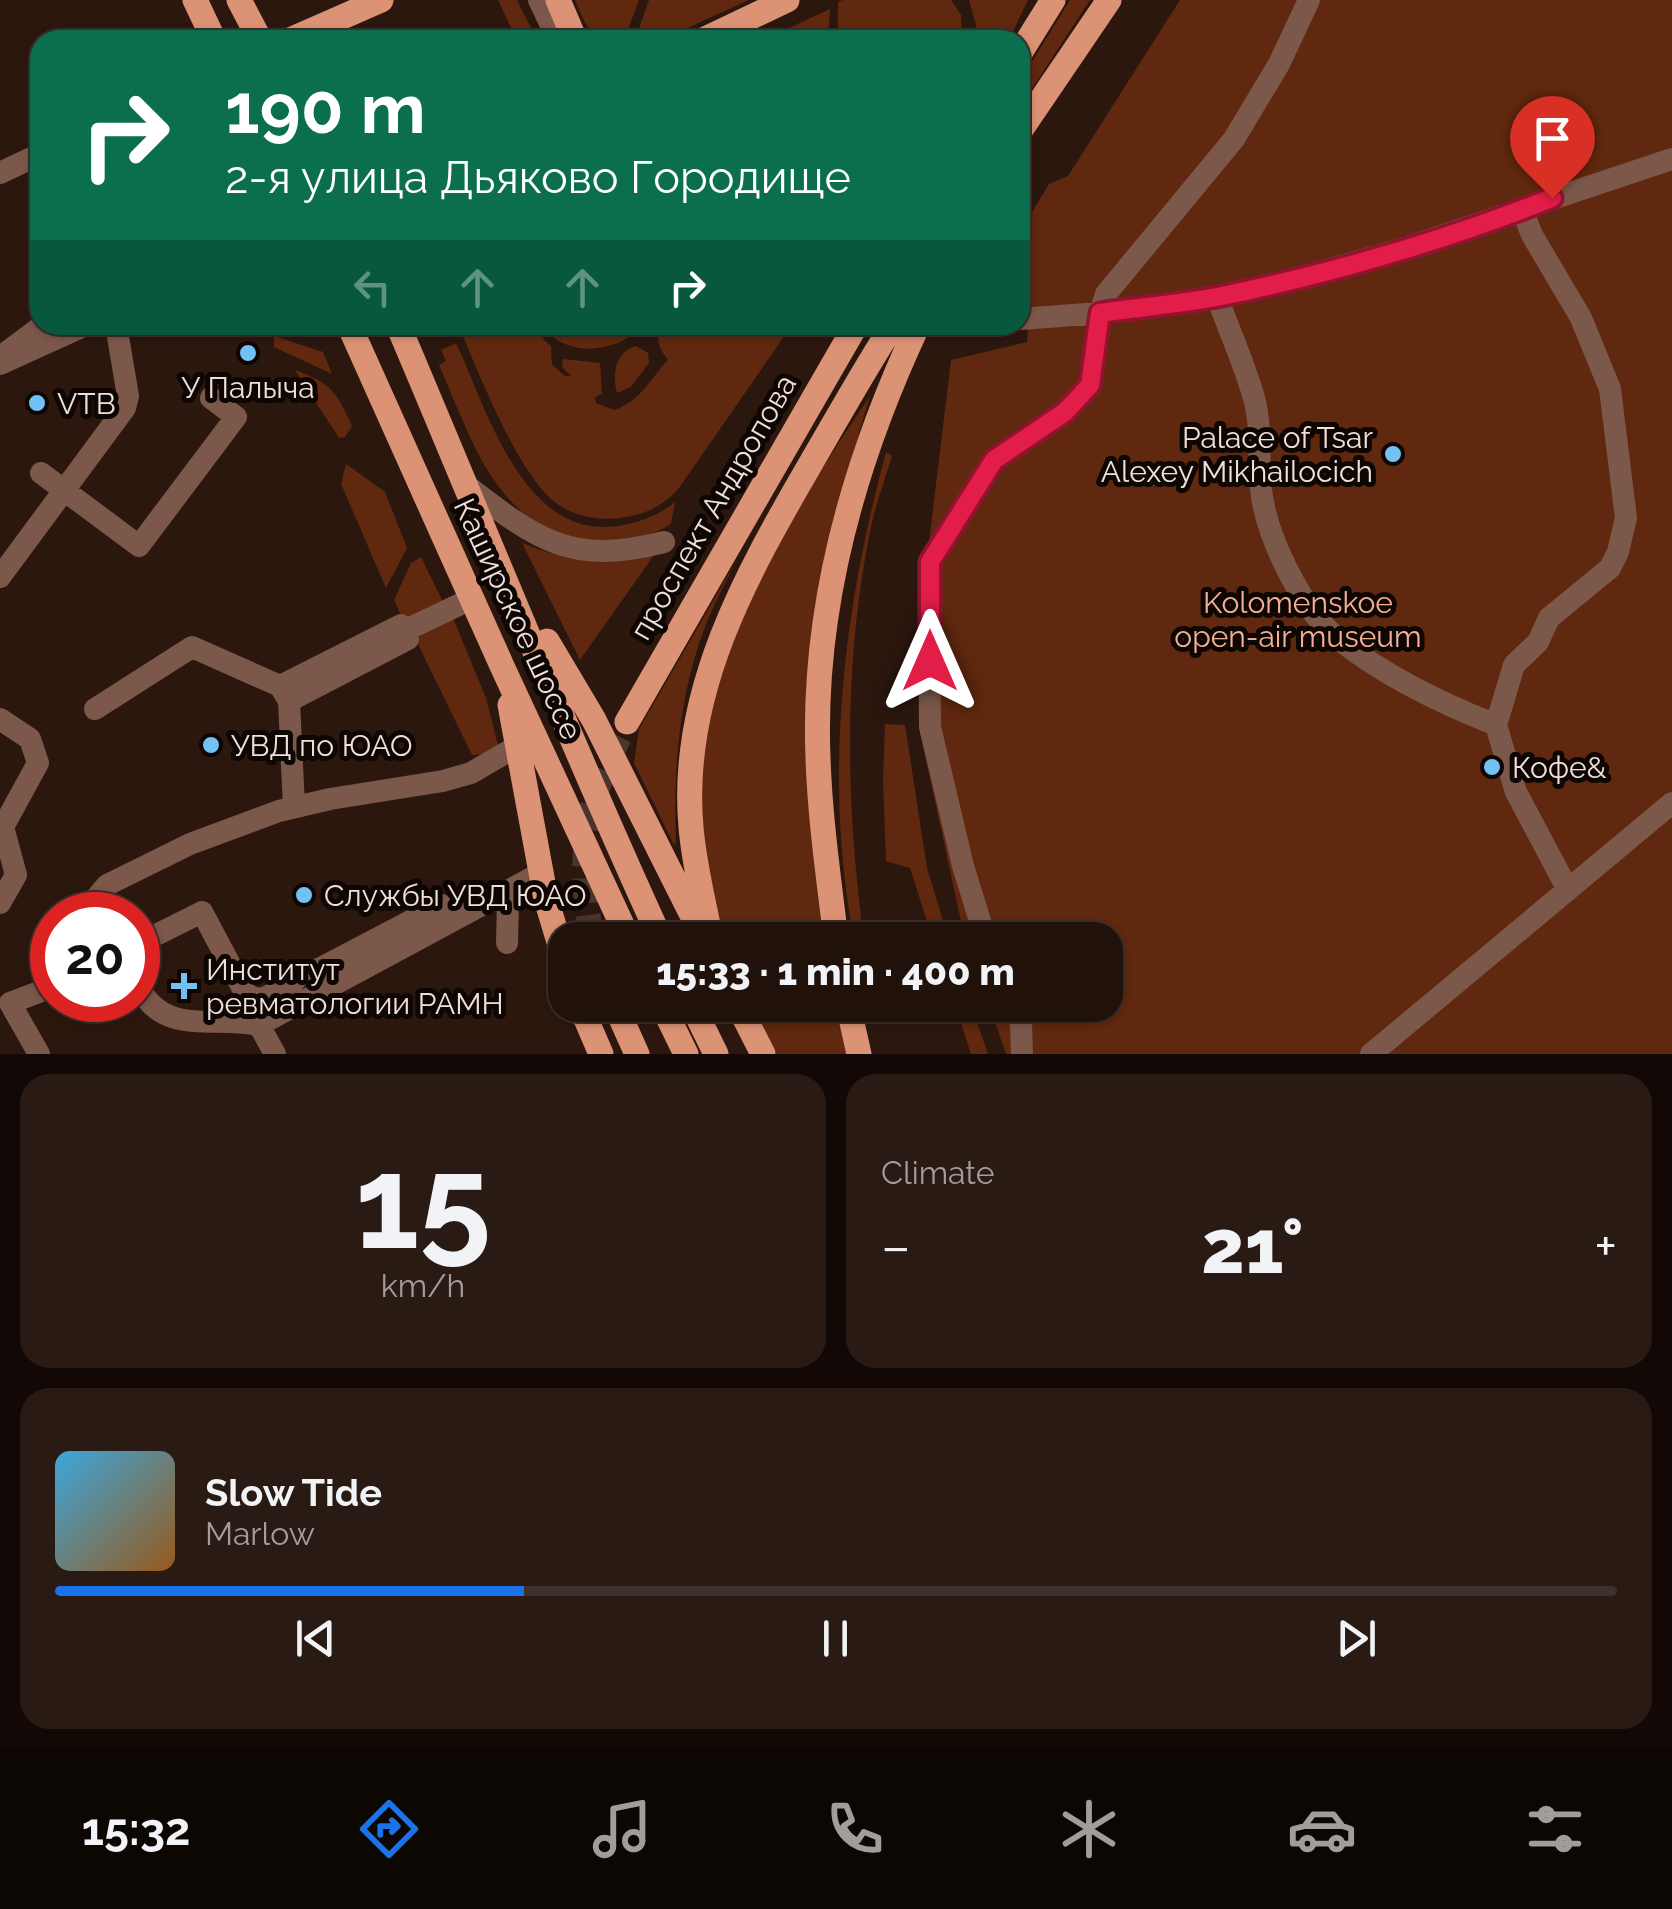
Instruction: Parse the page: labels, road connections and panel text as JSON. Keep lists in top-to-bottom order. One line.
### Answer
{"streets":{"main road":["проспект Андропова","Каширское шоссе"]},"parks":["Kolomenskoe open-air museum"],"places":{"other":["У Палыча","VTB","Palace of Tsar Alexey Mikhailocich","УВД по ЮАО","Кофе&","Службы УВД ЮАО"],"health":["Институт ревматологии РАМН"]},"page":{"turn":["190 m","2-я улица Дьяково Городище"],"limit":"20","trip":"15:33 · 1 min · 400 m","tile":[["15","km/h"],"Climate"],"heat":["−","21°","+"],"song":["Slow Tide","Marlow"],"tabs":"15:32"}}
